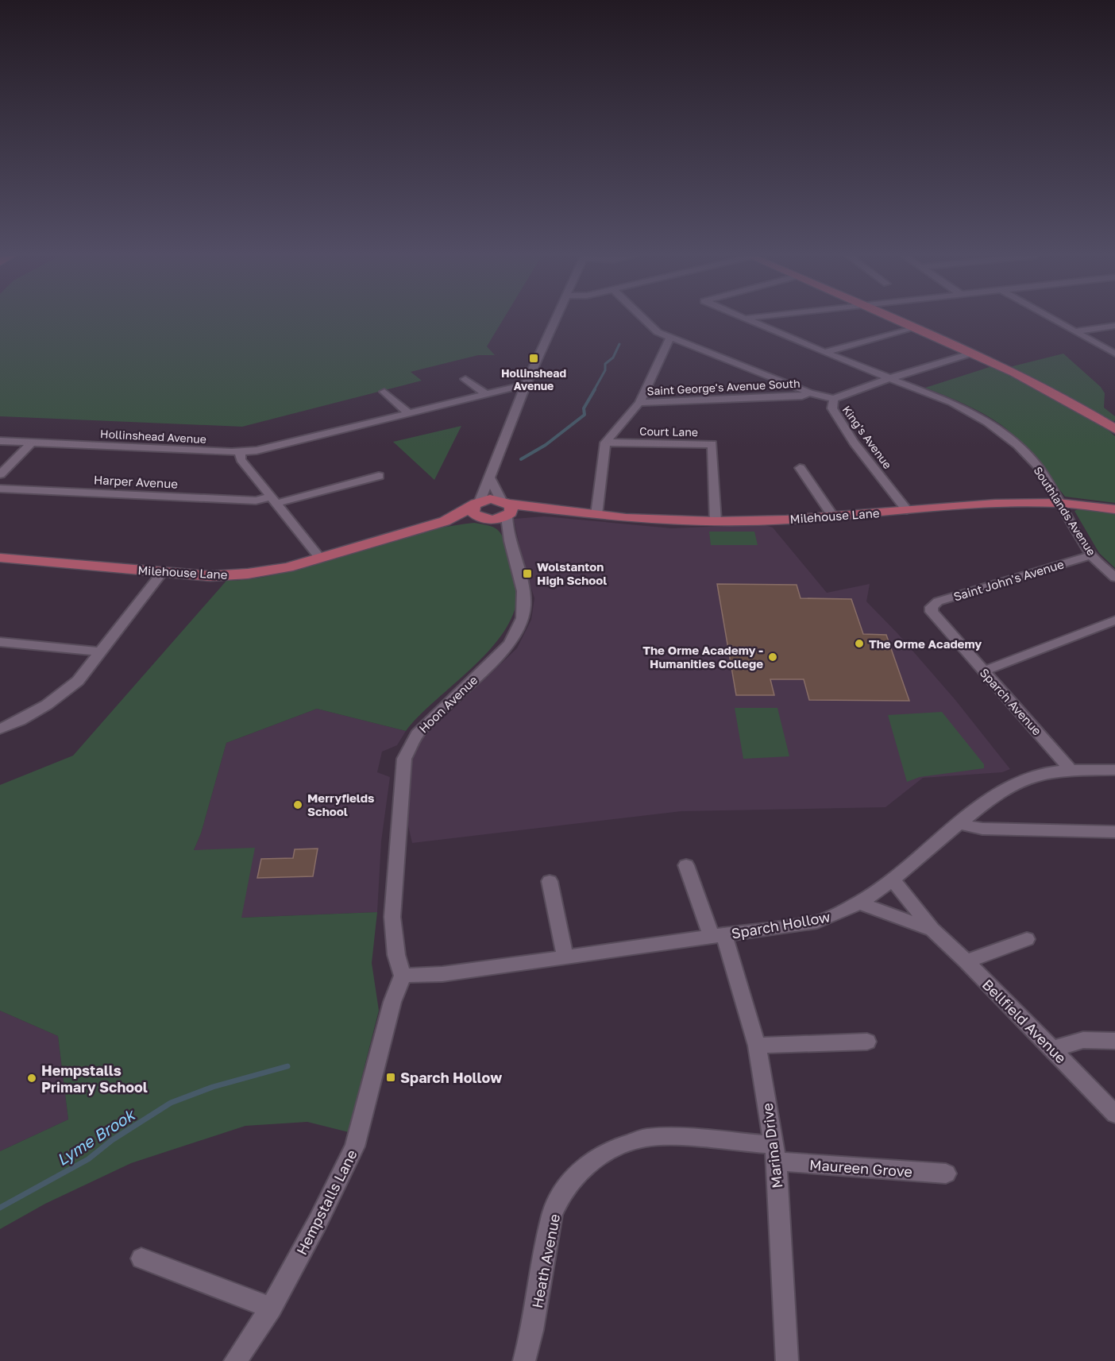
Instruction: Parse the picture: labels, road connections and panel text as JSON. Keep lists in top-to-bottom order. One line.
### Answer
{"streets":{"main road":["Milehouse Lane"],"street":["Saint George's Avenue South","Court Lane","Hollinshead Avenue","King's Avenue","Harper Avenue","Southlands Avenue","Saint John's Avenue","Sparch Avenue","Hoon Avenue","Sparch Hollow","Bellfield Avenue","Marina Drive","Maureen Grove","Hempstalls Lane","Heath Avenue"]},"crossings":[["Court Lane","Milehouse Lane"],["King's Avenue","Southlands Avenue"],["King's Avenue","Milehouse Lane"],["Southlands Avenue","Milehouse Lane"],["Southlands Avenue","Saint John's Avenue"],["Milehouse Lane","Hoon Avenue"],["Saint John's Avenue","Sparch Avenue"],["Sparch Avenue","Sparch Hollow"],["Hoon Avenue","Sparch Hollow"],["Hoon Avenue","Hempstalls Lane"],["Sparch Hollow","Bellfield Avenue"],["Sparch Hollow","Marina Drive"],["Sparch Hollow","Hempstalls Lane"],["Marina Drive","Maureen Grove"],["Marina Drive","Heath Avenue"],["Maureen Grove","Heath Avenue"]],"water":["Lyme Brook"],"places":{"transit":["Hollinshead Avenue","Wolstanton High School","Sparch Hollow"],"other":["The Orme Academy","The Orme Academy - Humanities College","Merryfields School","Hempstalls Primary School"]}}
